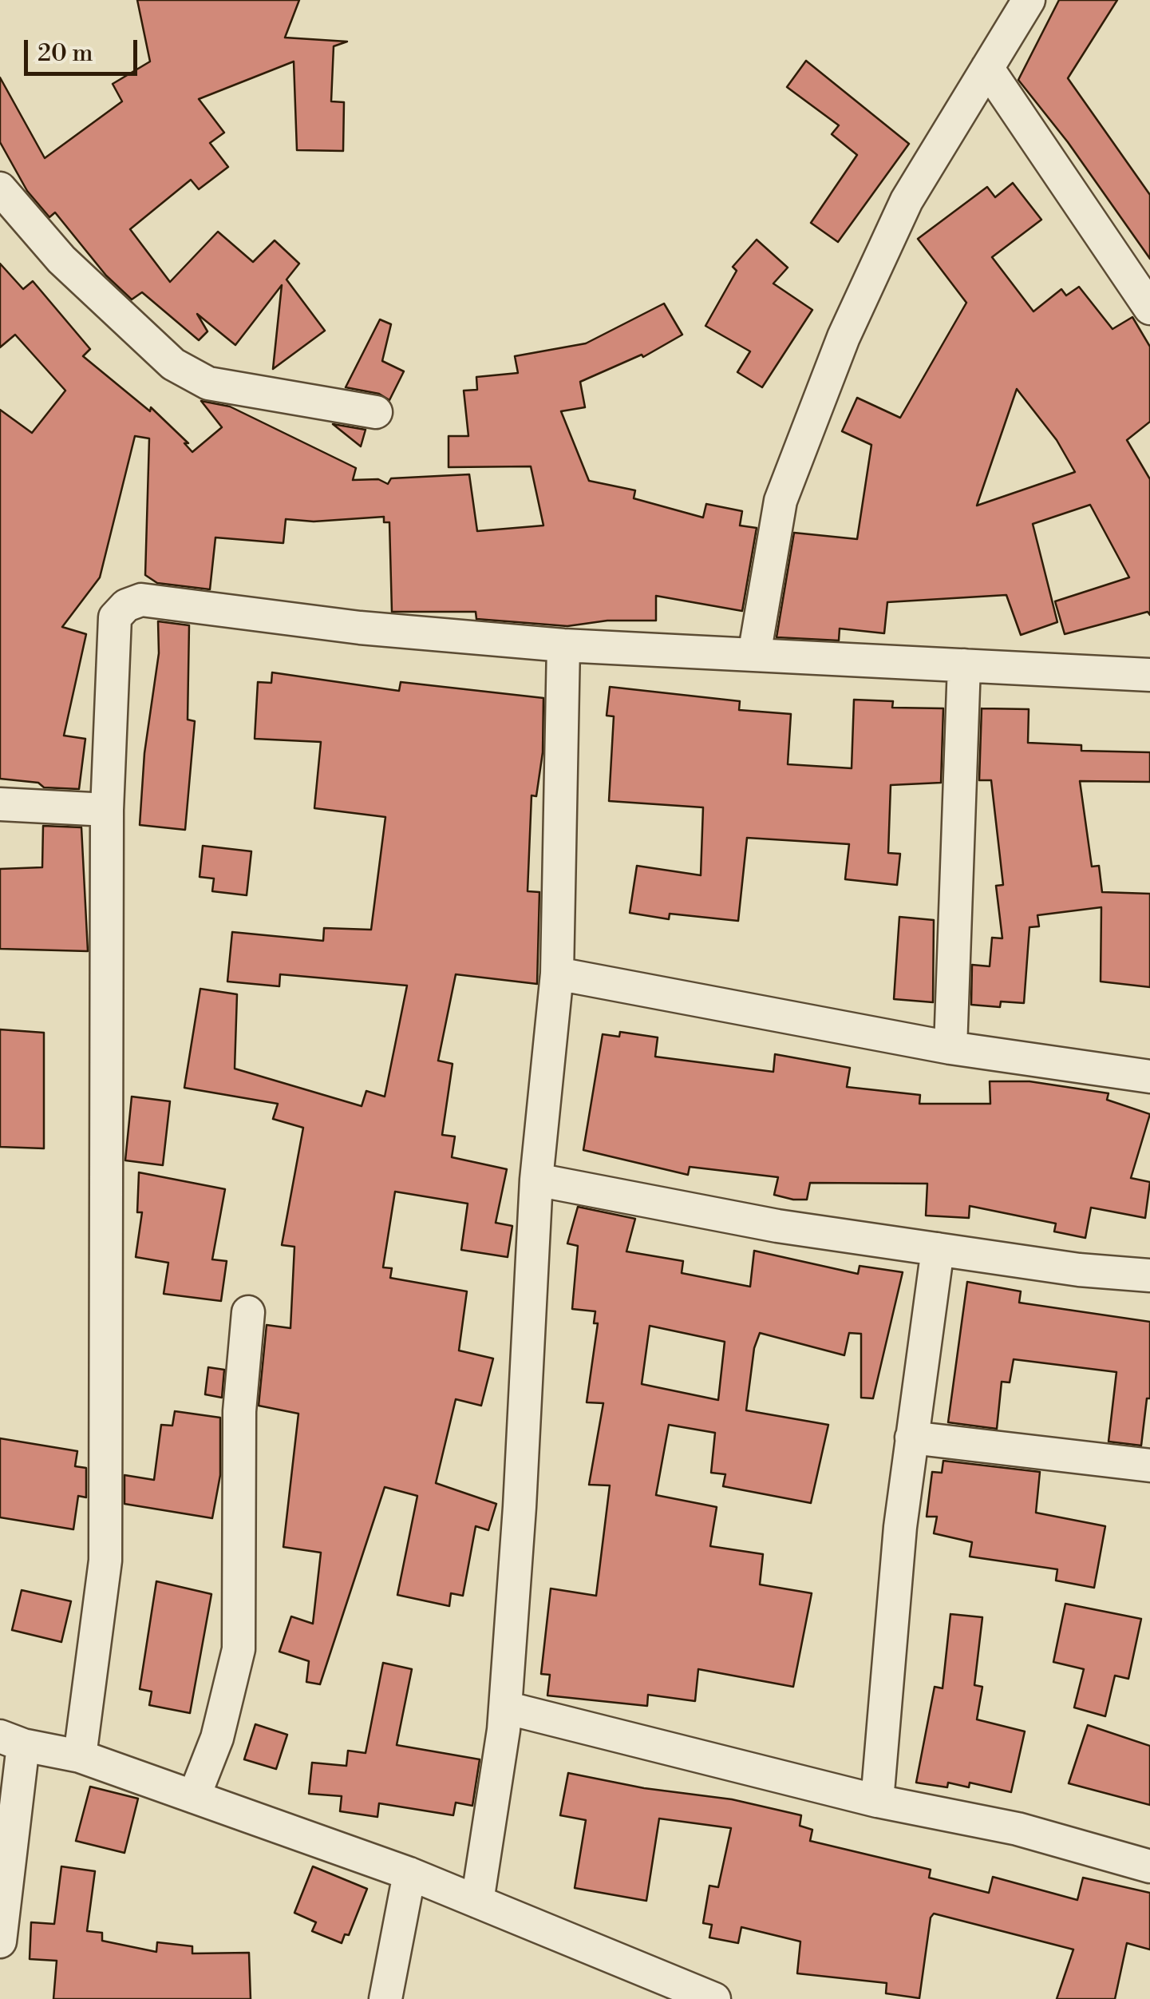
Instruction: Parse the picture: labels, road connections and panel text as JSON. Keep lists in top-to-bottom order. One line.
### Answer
{"scale_bar":"20 m"}
